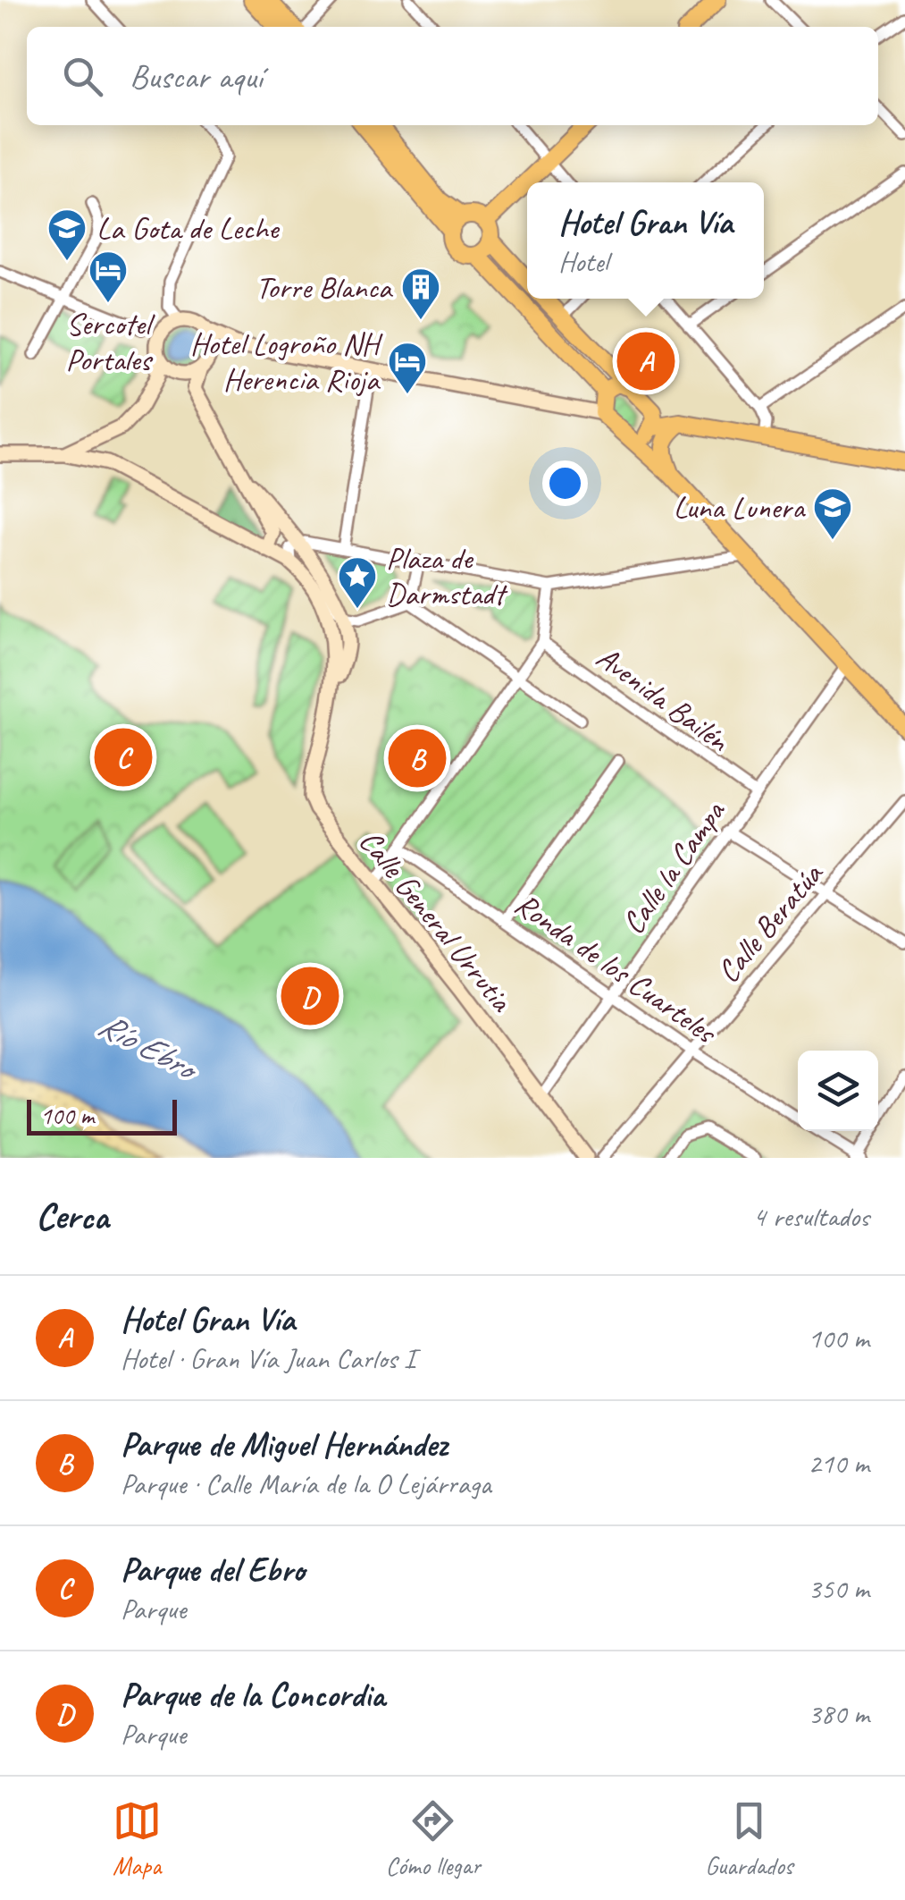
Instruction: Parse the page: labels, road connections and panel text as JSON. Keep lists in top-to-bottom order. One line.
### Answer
{"streets":{"main road":["Calle General Urrutia"],"street":["Avenida Bailén","Calle la Campa","Calle Beratúa","Ronda de los Cuarteles"]},"crossings":[["Avenida Bailén","Calle la Campa"],["Calle la Campa","Calle General Urrutia"],["Calle la Campa","Ronda de los Cuarteles"],["Calle Beratúa","Ronda de los Cuarteles"]],"water":["Río Ebro"],"places":{"school or university":["La Gota de Leche","Luna Lunera"],"hotel":["Sercotel Portales","Hotel Logroño NH Herencia Rioja"],"building":["Torre Blanca"],"place":["Plaza de Darmstadt"]},"scale_bar":"100 m","page":{"search":"Buscar aquí","popup":["Hotel Gran Vía","Hotel"],"pins":["A","C","B","D"],"scale":"100 m","heading":["Cerca","4 resultados"],"list":[{"mark":"A","name":"Hotel Gran Vía","note":"Hotel · Gran Vía Juan Carlos I","value":"100 m"},{"mark":"B","name":"Parque de Miguel Hernández","note":"Parque · Calle María de la O Lejárraga","value":"210 m"},{"mark":"C","name":"Parque del Ebro","note":"Parque","value":"350 m"},{"mark":"D","name":"Parque de la Concordia","note":"Parque","value":"380 m"}],"nav":["Mapa","Cómo llegar","Guardados"]}}
